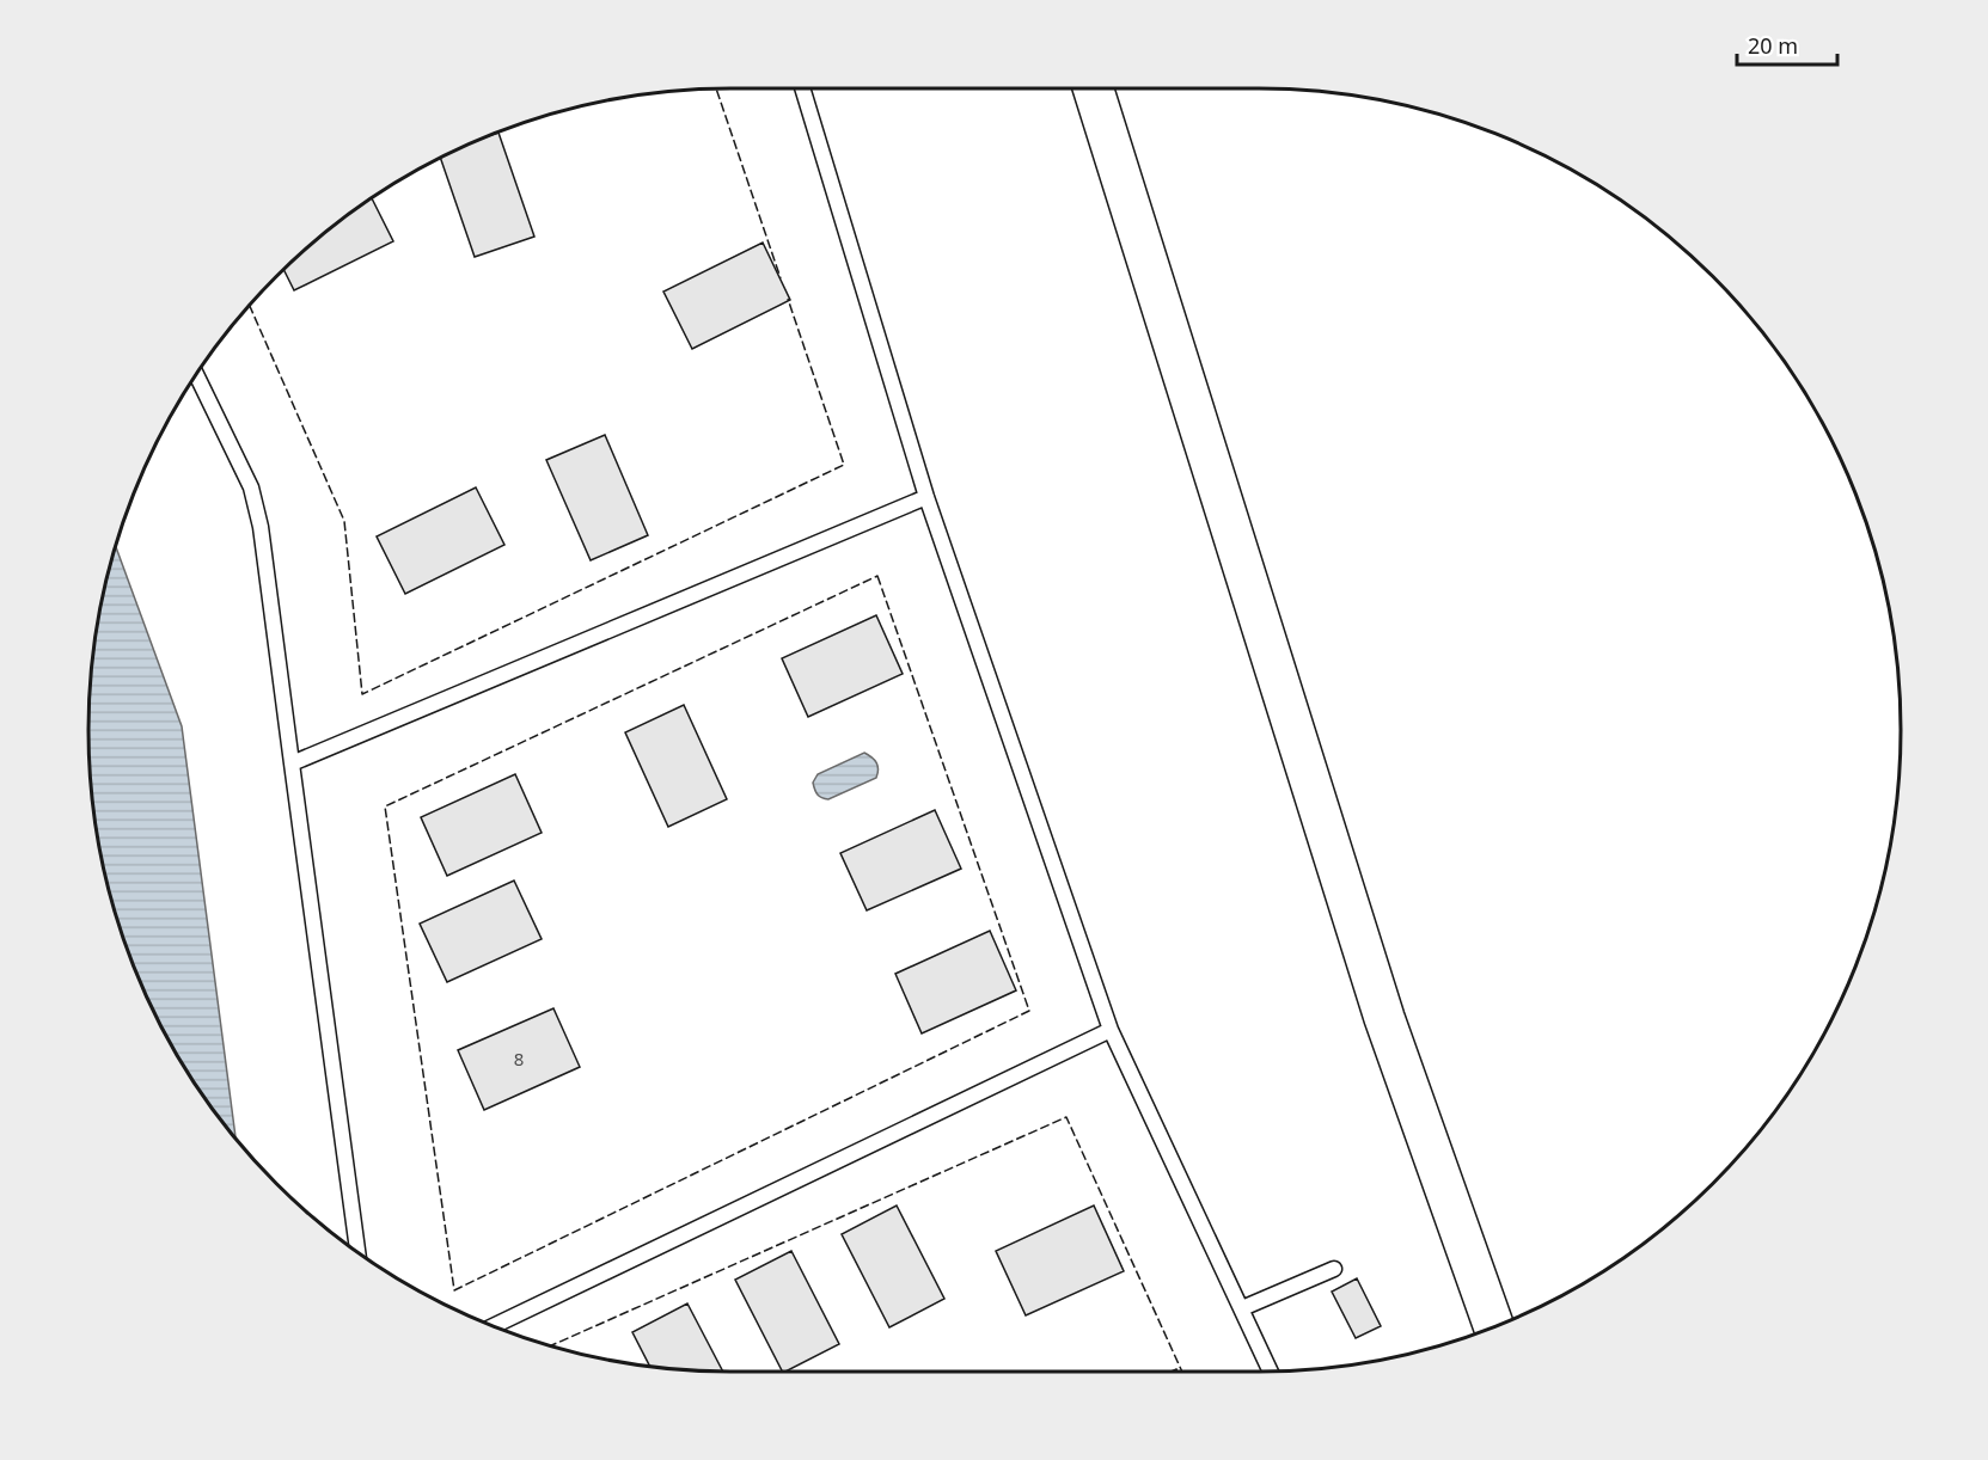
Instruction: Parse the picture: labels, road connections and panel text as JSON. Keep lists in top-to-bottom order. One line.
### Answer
{"house_numbers":["8"],"scale_bar":"20 m"}
